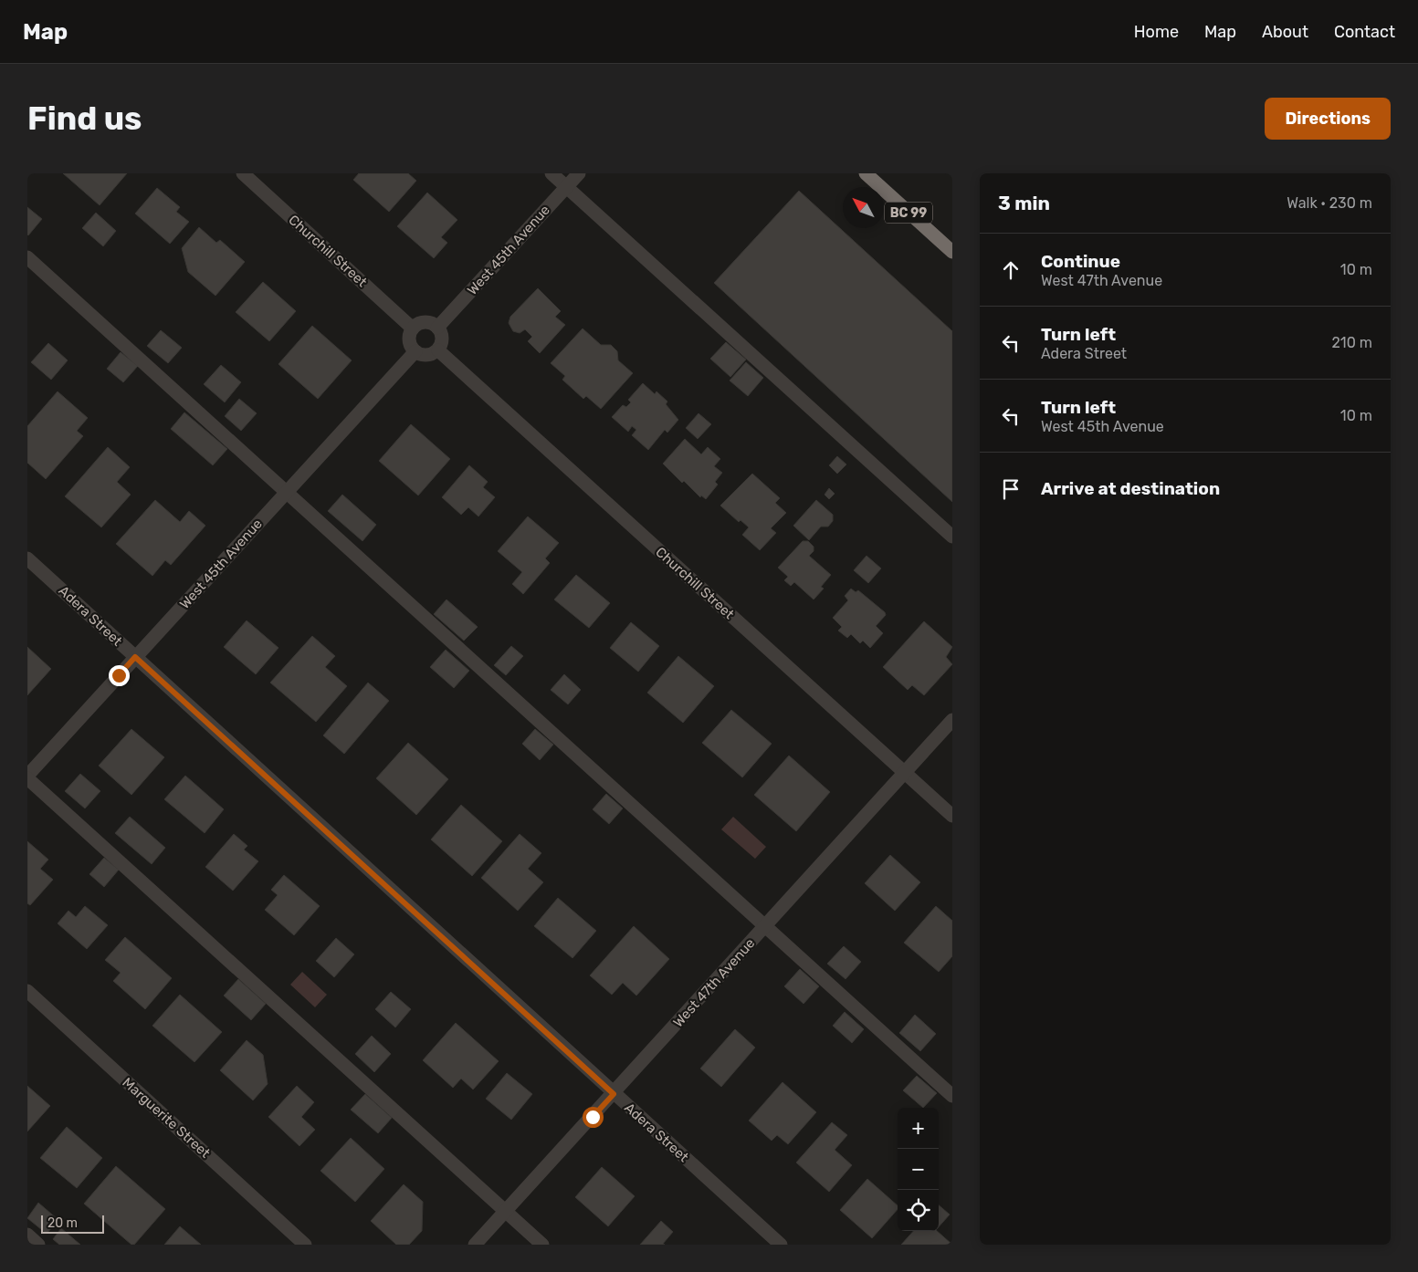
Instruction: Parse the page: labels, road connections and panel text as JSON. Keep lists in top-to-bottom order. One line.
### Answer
{"streets":{"highway":["BC 99"],"street":["West 45th Avenue","Churchill Street","Adera Street","West 47th Avenue","Marguerite Street"]},"crossings":[["West 45th Avenue","Churchill Street"],["West 45th Avenue","Adera Street"],["Churchill Street","West 47th Avenue"],["Adera Street","West 47th Avenue"]],"scale_bar":"20 m","north":"top left","page":{"header":"Map","nav":["Home","Map","About","Contact"],"buttons":"Directions","title":"Find us","heading":["3 min","Walk · 230 m"],"list":[["Continue","West 47th Avenue","10 m"],["Turn left","Adera Street","210 m"],["Turn left","West 45th Avenue","10 m"],"Arrive at destination"],"map_buttons":["+","−"],"scale":"20 m"}}
